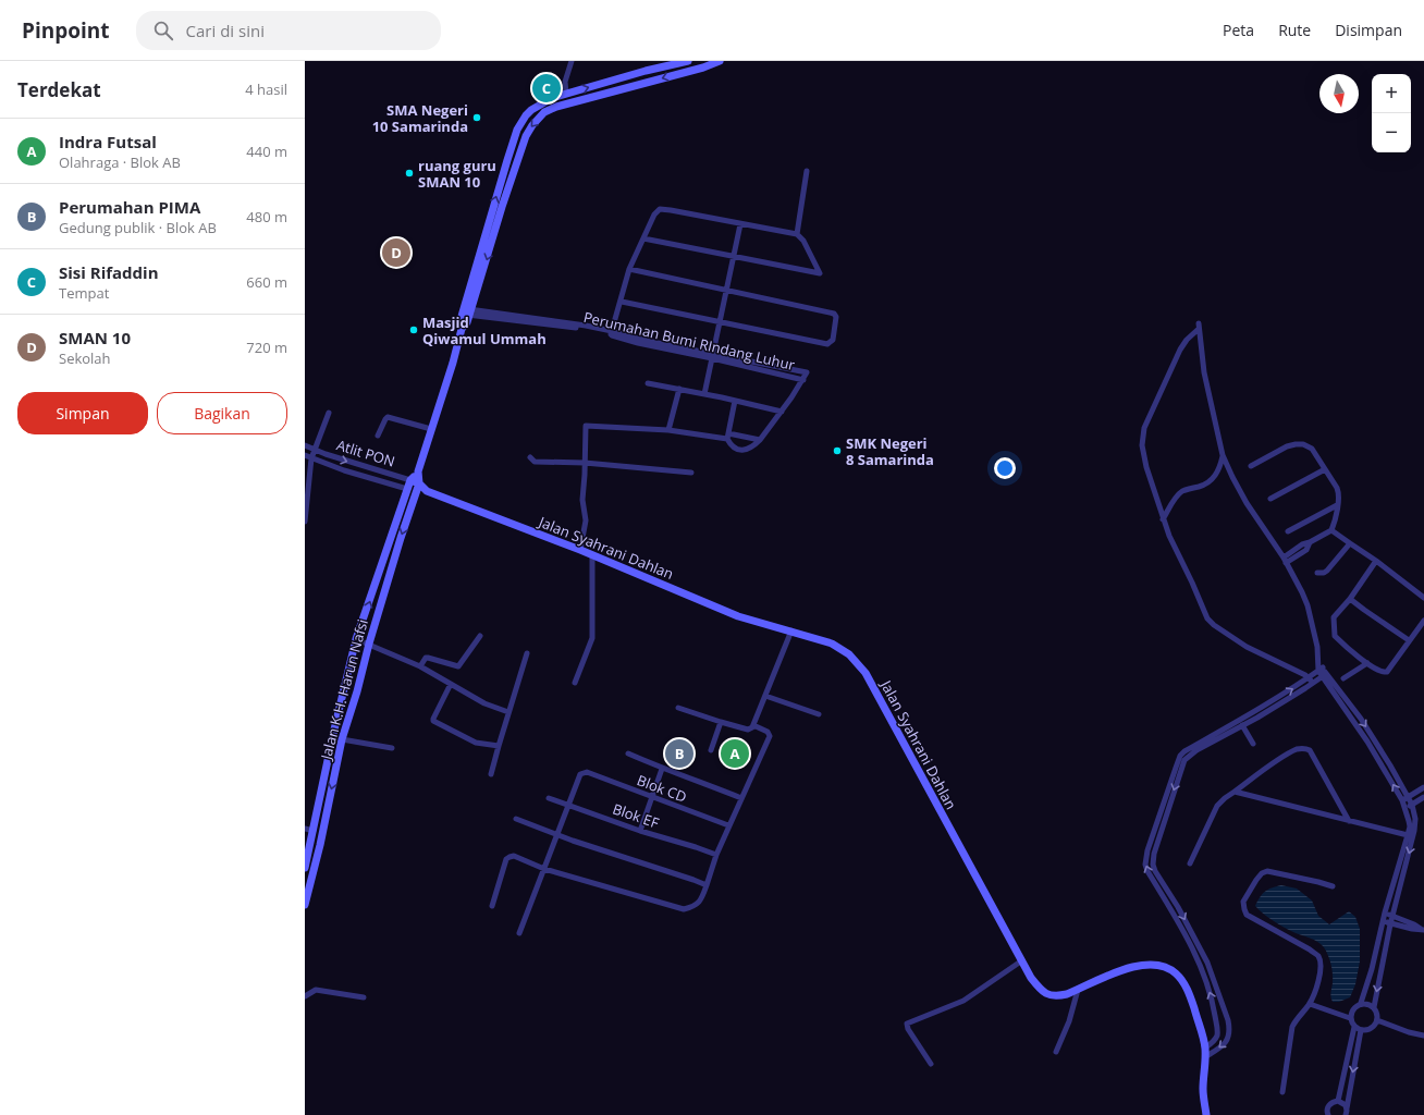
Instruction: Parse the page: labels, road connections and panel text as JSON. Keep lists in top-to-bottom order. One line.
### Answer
{"streets":{"main road":["Atlit PON","Jalan Syahrani Dahlan","Jalan K.H. Harun Nafsi"],"street":["Perumahan Bumi RIndang Luhur","Blok CD","Blok EF"]},"crossings":[["Atlit PON","Jalan Syahrani Dahlan"],["Atlit PON","Jalan K.H. Harun Nafsi"],["Jalan Syahrani Dahlan","Jalan K.H. Harun Nafsi"],["Blok CD","Blok EF"]],"places":["SMA Negeri 10 Samarinda","ruang guru SMAN 10","Masjid Qiwamul Ummah","SMK Negeri 8 Samarinda"],"north":"bottom","page":{"header":"Pinpoint","search":"Cari di sini","nav":["Peta","Rute","Disimpan"],"heading":["Terdekat","4 hasil"],"pins":["C","D","A","B"],"map_buttons":["+","−"],"list":[{"mark":"A","name":"Indra Futsal","note":"Olahraga · Blok AB","value":"440 m"},{"mark":"B","name":"Perumahan PIMA","note":"Gedung publik · Blok AB","value":"480 m"},{"mark":"C","name":"Sisi Rifaddin","note":"Tempat","value":"660 m"},{"mark":"D","name":"SMAN 10","note":"Sekolah","value":"720 m"}],"buttons":["Simpan","Bagikan"]}}
